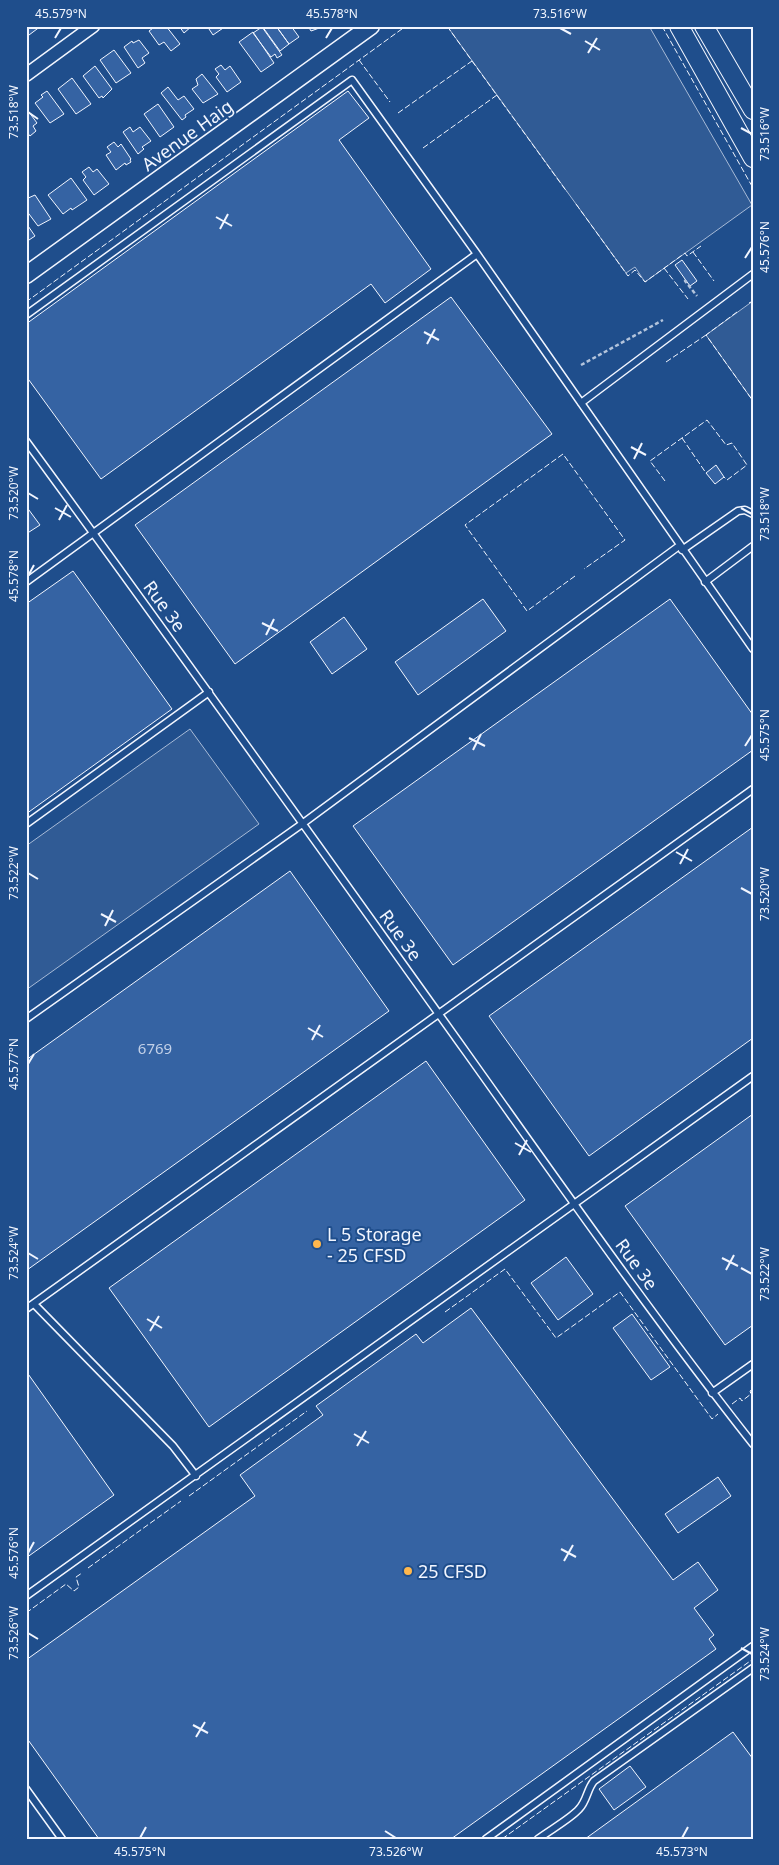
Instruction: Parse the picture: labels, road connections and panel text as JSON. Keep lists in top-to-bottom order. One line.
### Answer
{"streets":{"street":["Avenue Haig"],"lane":["Rue 3e"]},"places":["L 5 Storage - 25 CFSD","25 CFSD"],"house_numbers":["6769"],"coordinates":["45.579°N","45.578°N","73.516°W","73.518°W","45.576°N","73.520°W","45.575°N","73.522°W","45.577°N","73.524°W","73.526°W","45.573°N"]}
